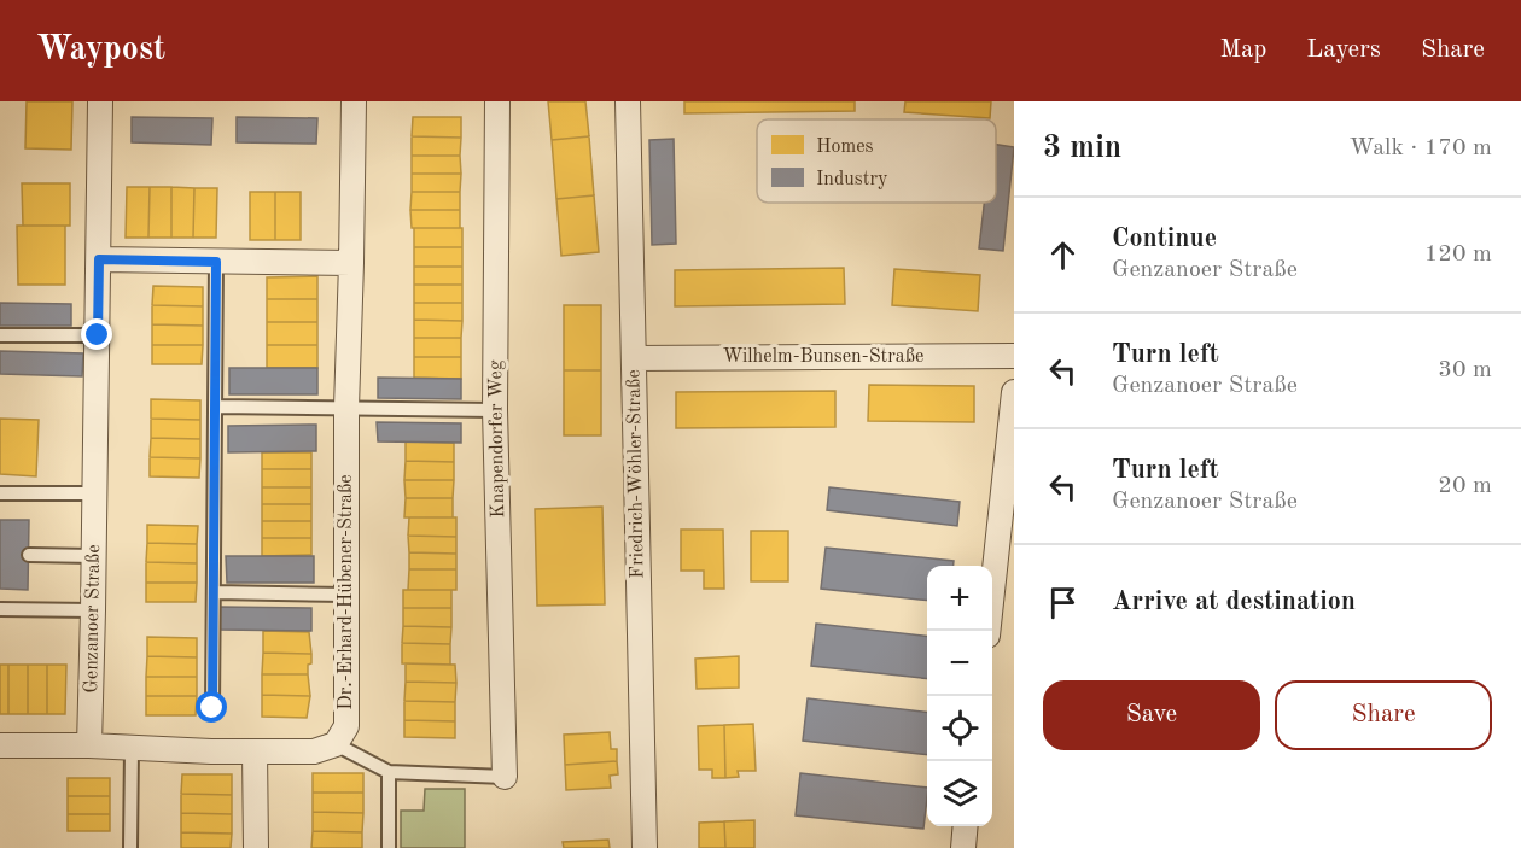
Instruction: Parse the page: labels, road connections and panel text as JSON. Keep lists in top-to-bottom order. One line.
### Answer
{"streets":{"street":["Wilhelm-Bunsen-Straße","Knapendorfer Weg","Friedrich-Wöhler-Straße","Dr.-Erhard-Hübener-Straße","Genzanoer Straße"]},"crossings":[["Wilhelm-Bunsen-Straße","Friedrich-Wöhler-Straße"]],"legend":["Homes","Industry"],"page":{"header":"Waypost","nav":["Map","Layers","Share"],"heading":["3 min","Walk · 170 m"],"list":[["Continue","Genzanoer Straße","120 m"],["Turn left","Genzanoer Straße","30 m"],["Turn left","Genzanoer Straße","20 m"],"Arrive at destination"],"map_buttons":["+","−"],"buttons":["Save","Share"]}}
